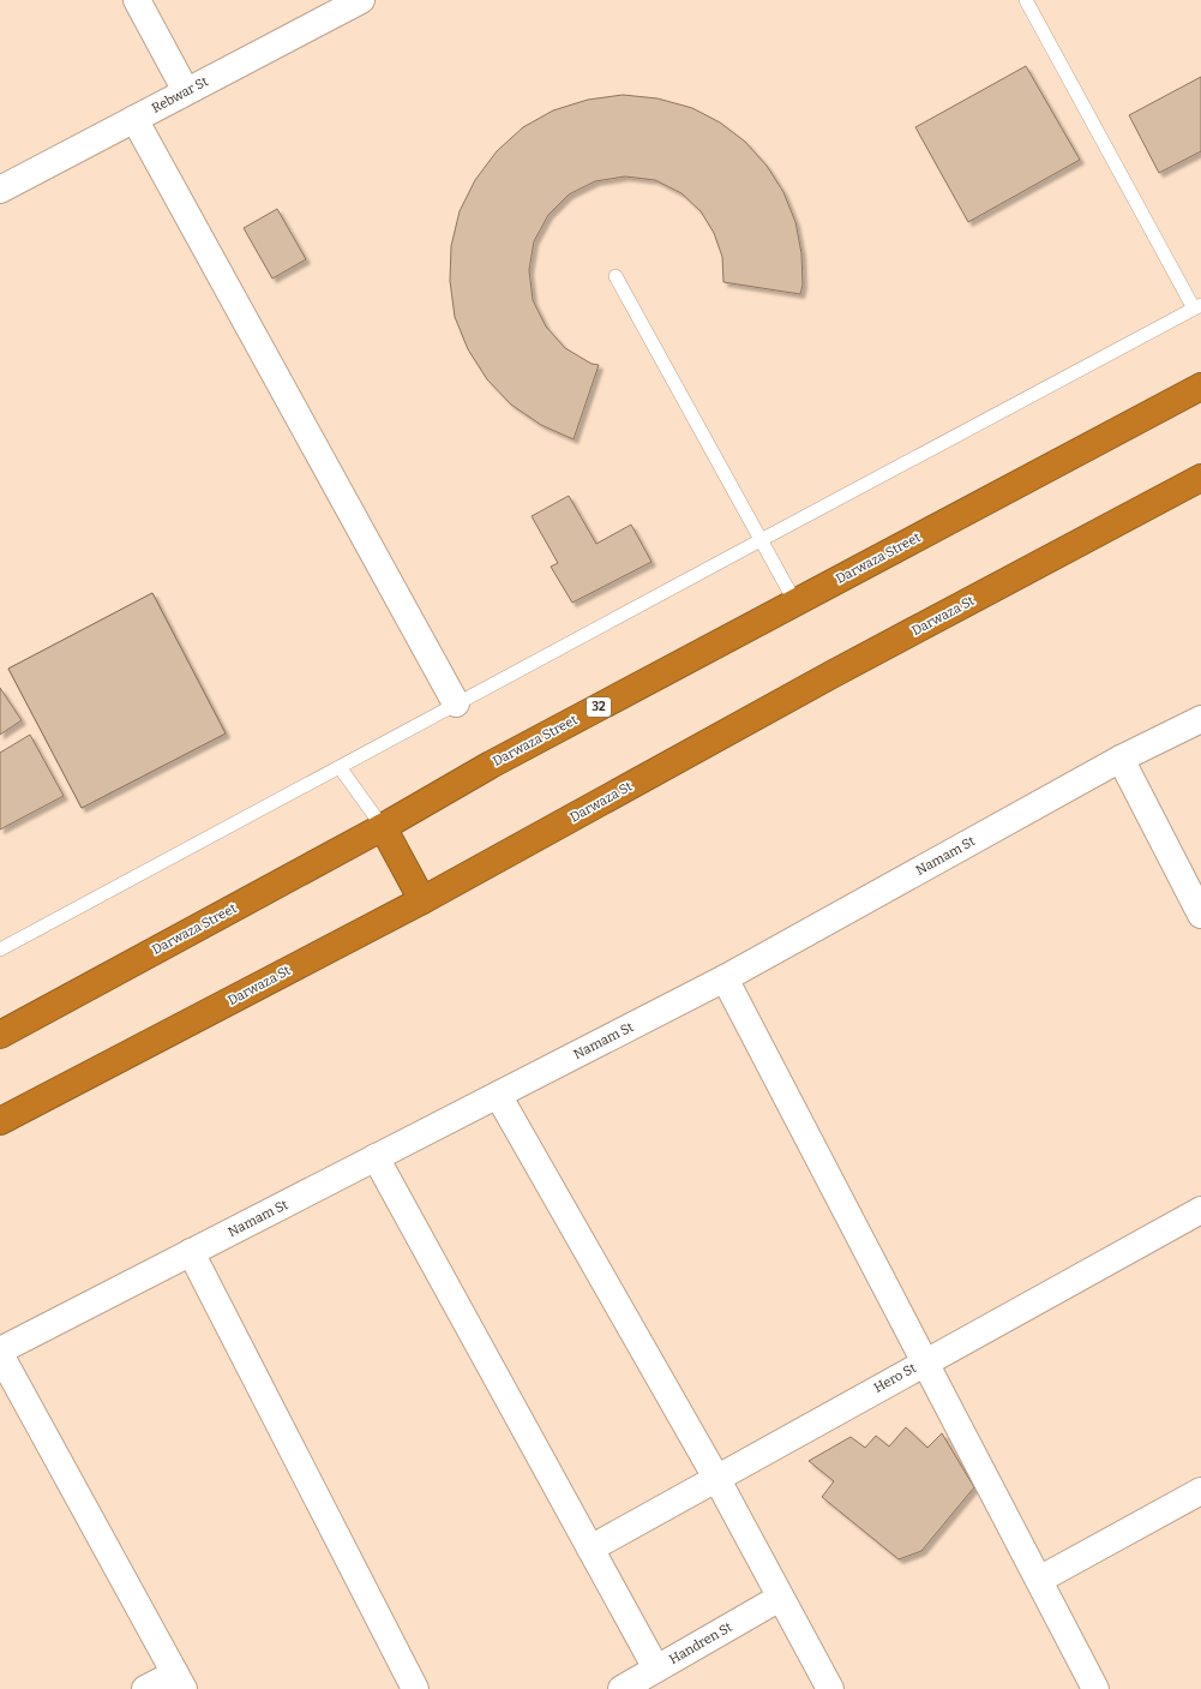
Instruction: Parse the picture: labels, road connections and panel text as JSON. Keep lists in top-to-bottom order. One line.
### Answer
{"streets":{"highway":["Darwaza Street","Darwaza St","32"],"street":["Rebwar St","Namam St","Hero St","Handren St"]}}
